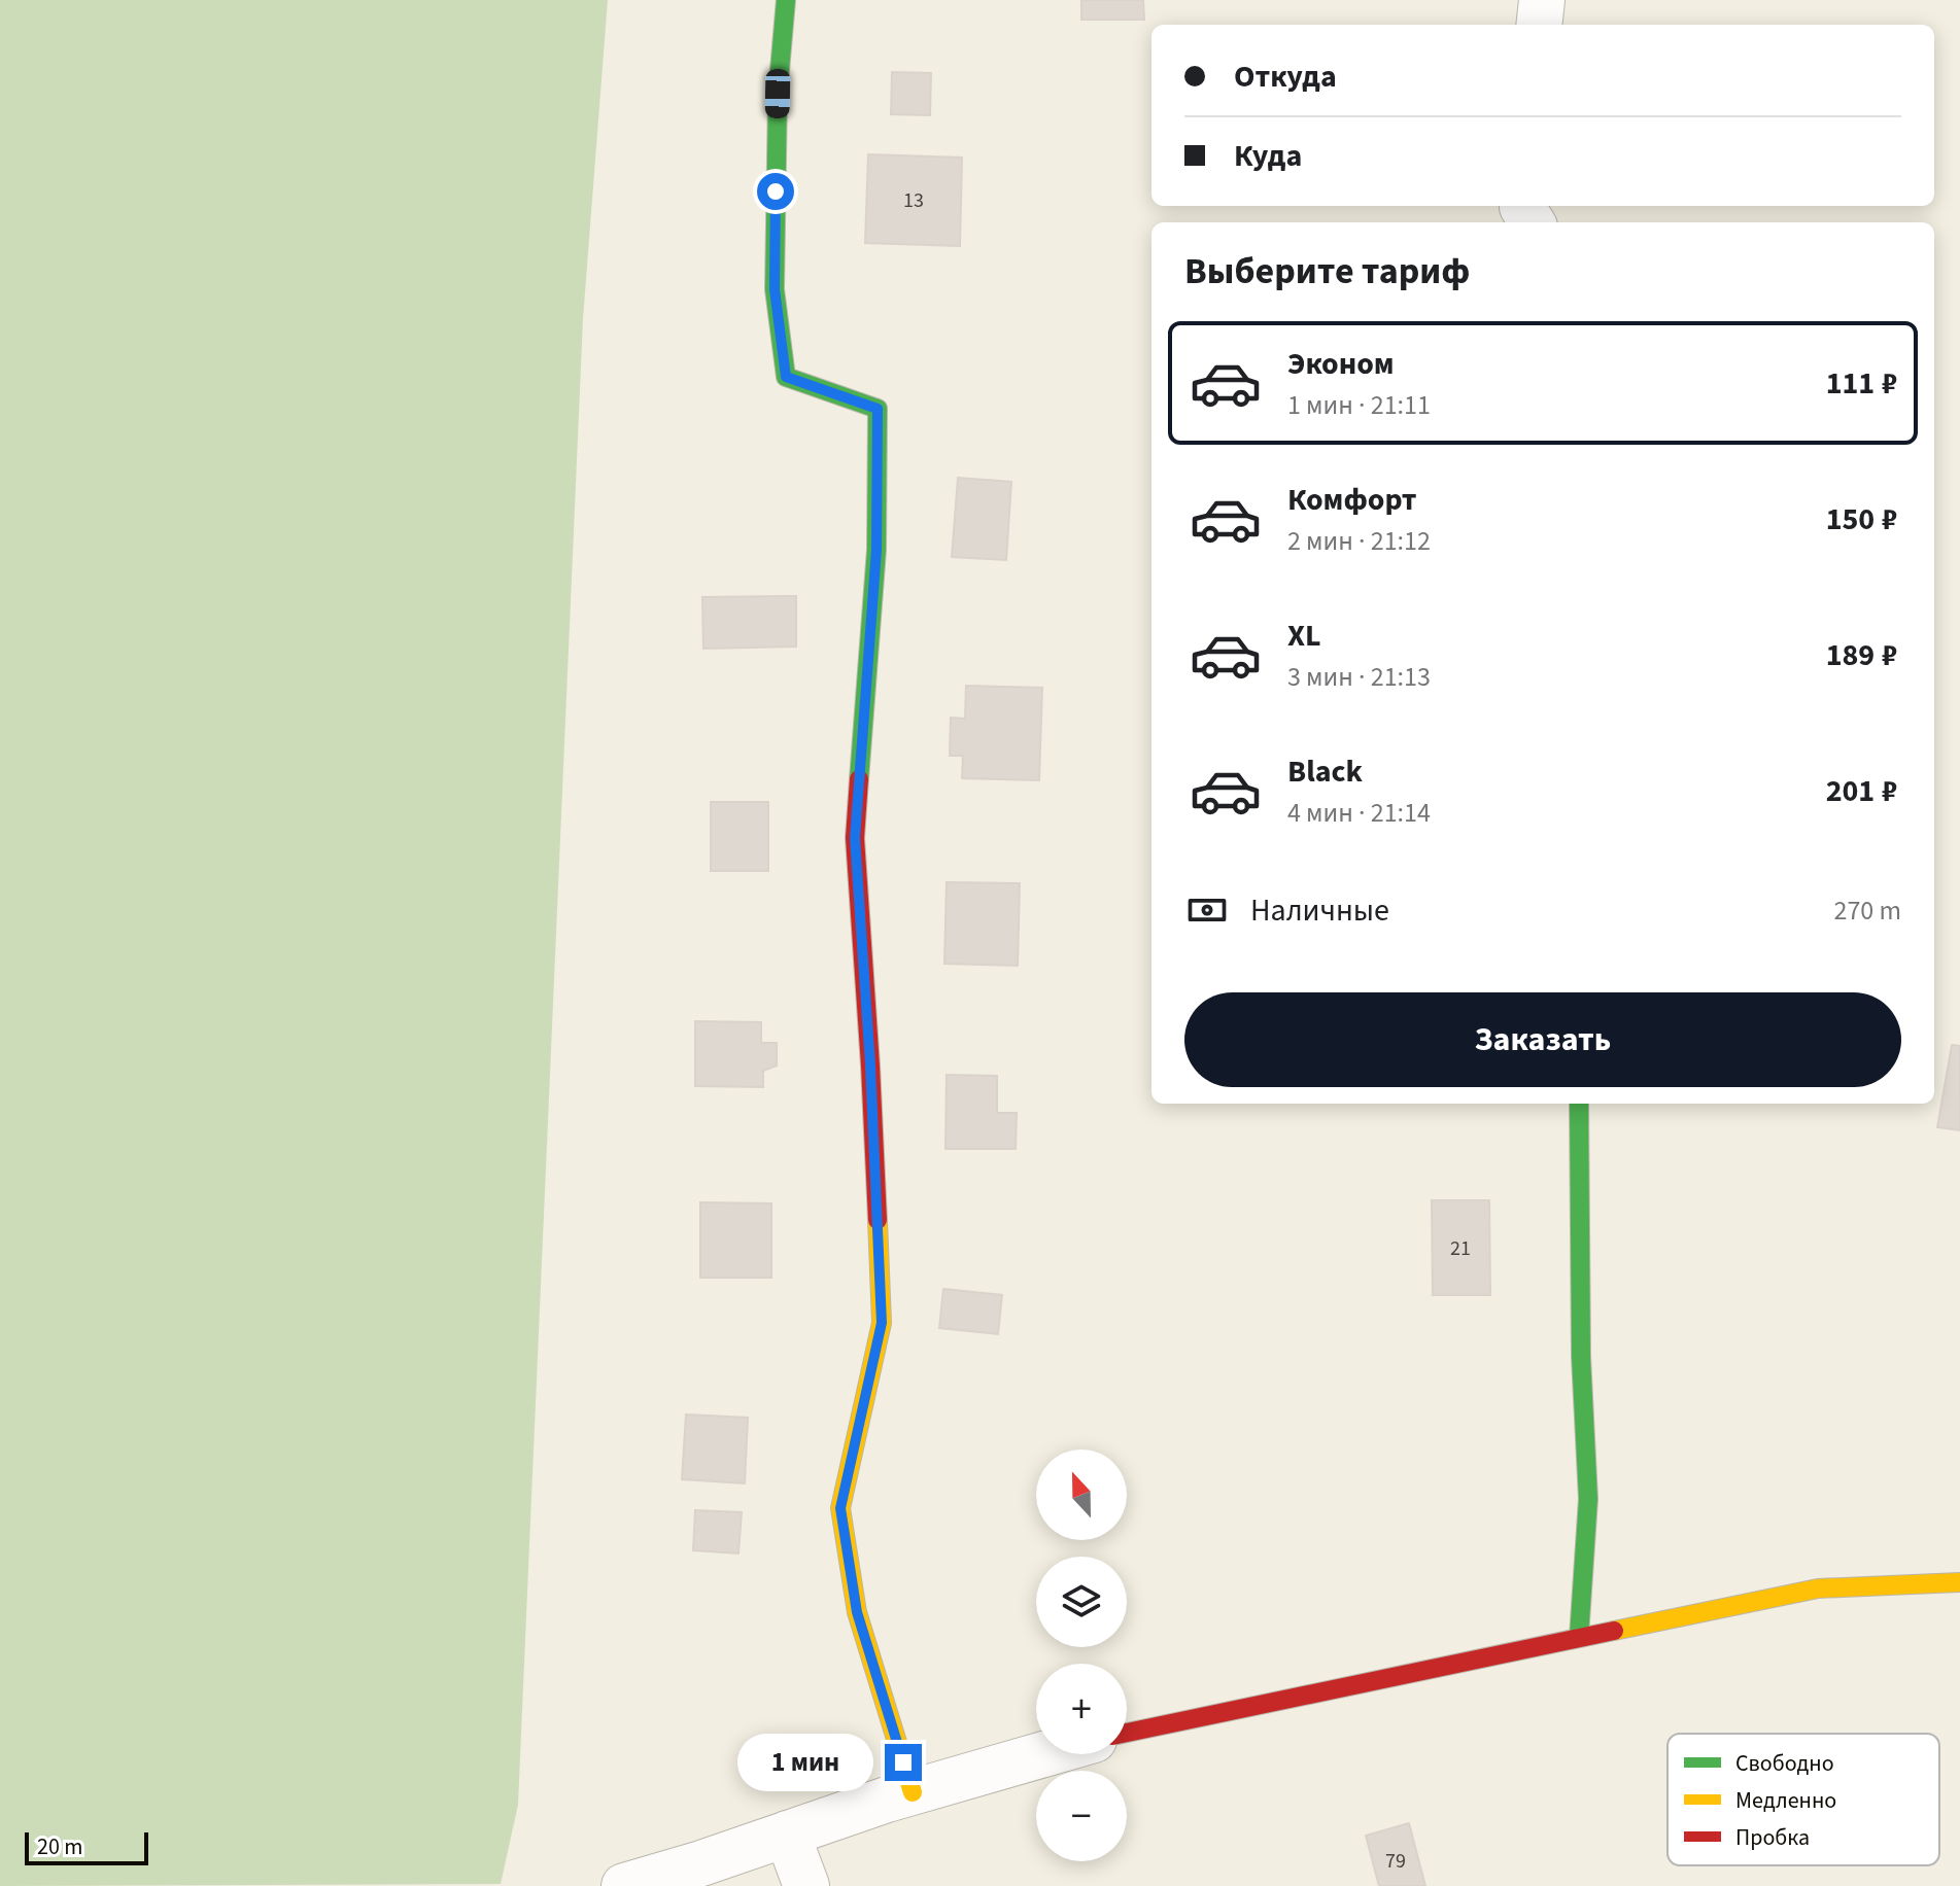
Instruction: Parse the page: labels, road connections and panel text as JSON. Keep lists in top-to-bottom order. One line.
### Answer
{"house_numbers":["13","21","79"],"legend":["Свободно","Медленно","Пробка"],"scale_bar":"20 m","north":"top","page":{"banner":["Откуда","Куда"],"heading":"Выберите тариф","list":[{"name":"Эконом","note":"1 мин · 21:11","value":"111 ₽"},{"name":"Комфорт","note":"2 мин · 21:12","value":"150 ₽"},{"name":"XL","note":"3 мин · 21:13","value":"189 ₽"},{"name":"Black","note":"4 мин · 21:14","value":"201 ₽"}],"pay":["Наличные","270 m"],"buttons":"Заказать","map_buttons":["+","−"],"bubble":"1 мин","scale":"20 m"}}
